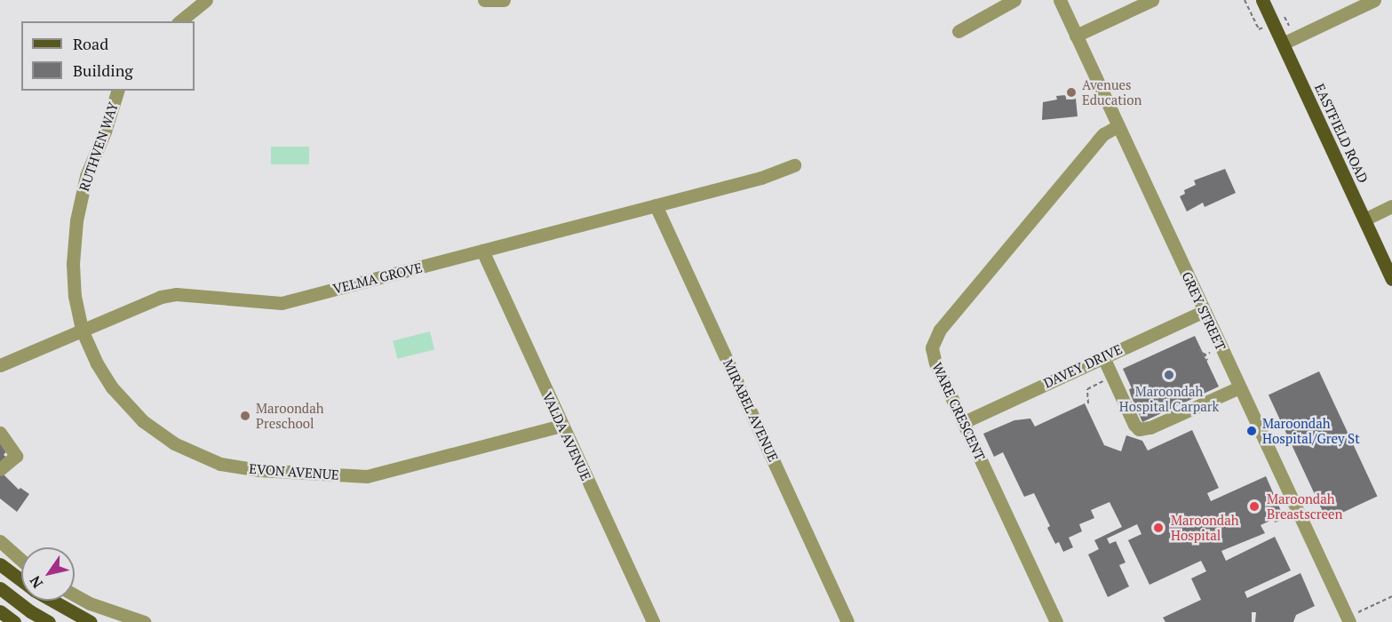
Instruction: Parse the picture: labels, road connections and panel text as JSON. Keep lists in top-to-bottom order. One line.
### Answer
{"streets":{"main road":["EASTFIELD ROAD"],"street":["RUTHVEN WAY","VELMA GROVE","GREY STREET","DAVEY DRIVE","MIRABEL AVENUE","WARE CRESCENT","VALDA AVENUE","EVON AVENUE"]},"crossings":[["RUTHVEN WAY","VELMA GROVE"],["RUTHVEN WAY","EVON AVENUE"],["VELMA GROVE","MIRABEL AVENUE"],["VELMA GROVE","VALDA AVENUE"],["VELMA GROVE","EVON AVENUE"],["GREY STREET","DAVEY DRIVE"],["GREY STREET","WARE CRESCENT"],["DAVEY DRIVE","WARE CRESCENT"],["VALDA AVENUE","EVON AVENUE"]],"places":["Avenues Education","Maroondah Hospital Carpark","Maroondah Preschool","Maroondah Hospital/Grey St","Maroondah Breastscreen","Maroondah Hospital"],"legend":["Road","Building"],"north":"bottom left"}
